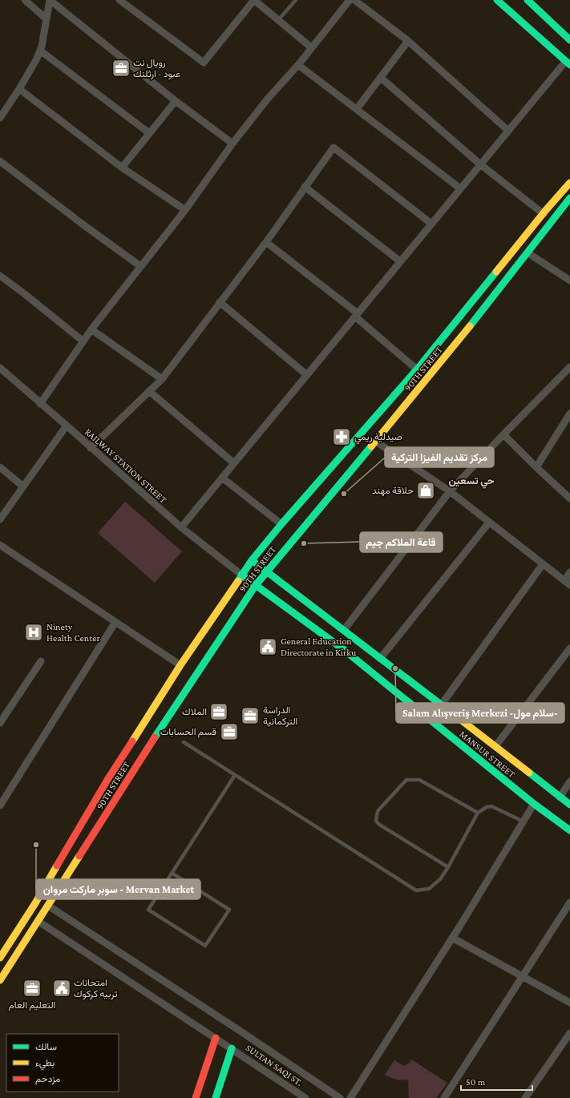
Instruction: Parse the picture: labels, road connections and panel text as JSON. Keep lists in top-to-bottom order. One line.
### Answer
{"streets":{"main road":["90TH STREET","MANSUR STREET"],"street":["RAILWAY STATION STREET","SULTAN SAQI ST."]},"crossings":[["90TH STREET","RAILWAY STATION STREET"],["90TH STREET","MANSUR STREET"],["90TH STREET","SULTAN SAQI ST."],["RAILWAY STATION STREET","MANSUR STREET"]],"districts":["حي تسعين"],"places":{"office":["رويال نت عبود - ارثلنك","الملاك","الدراسة التركمانية","قسم الحسابات","التعليم العام"],"pharmacy":["صيدلية ريمي"],"shop":["حلاقة مهند"],"other":["مركز تقديم الفيزا التركية","قاعة الملاكم جيم","Salam Alışveriş Merkezi -سلام مول-","سوبر ماركت مروان - Mervan Market"],"hospital":["Ninety Health Center"],"public building":["General Education Directorate in Kirku","امتحانات تربيه كركوك"]},"legend":["سالك","بطيء","مزدحم"],"scale_bar":"50 m"}
